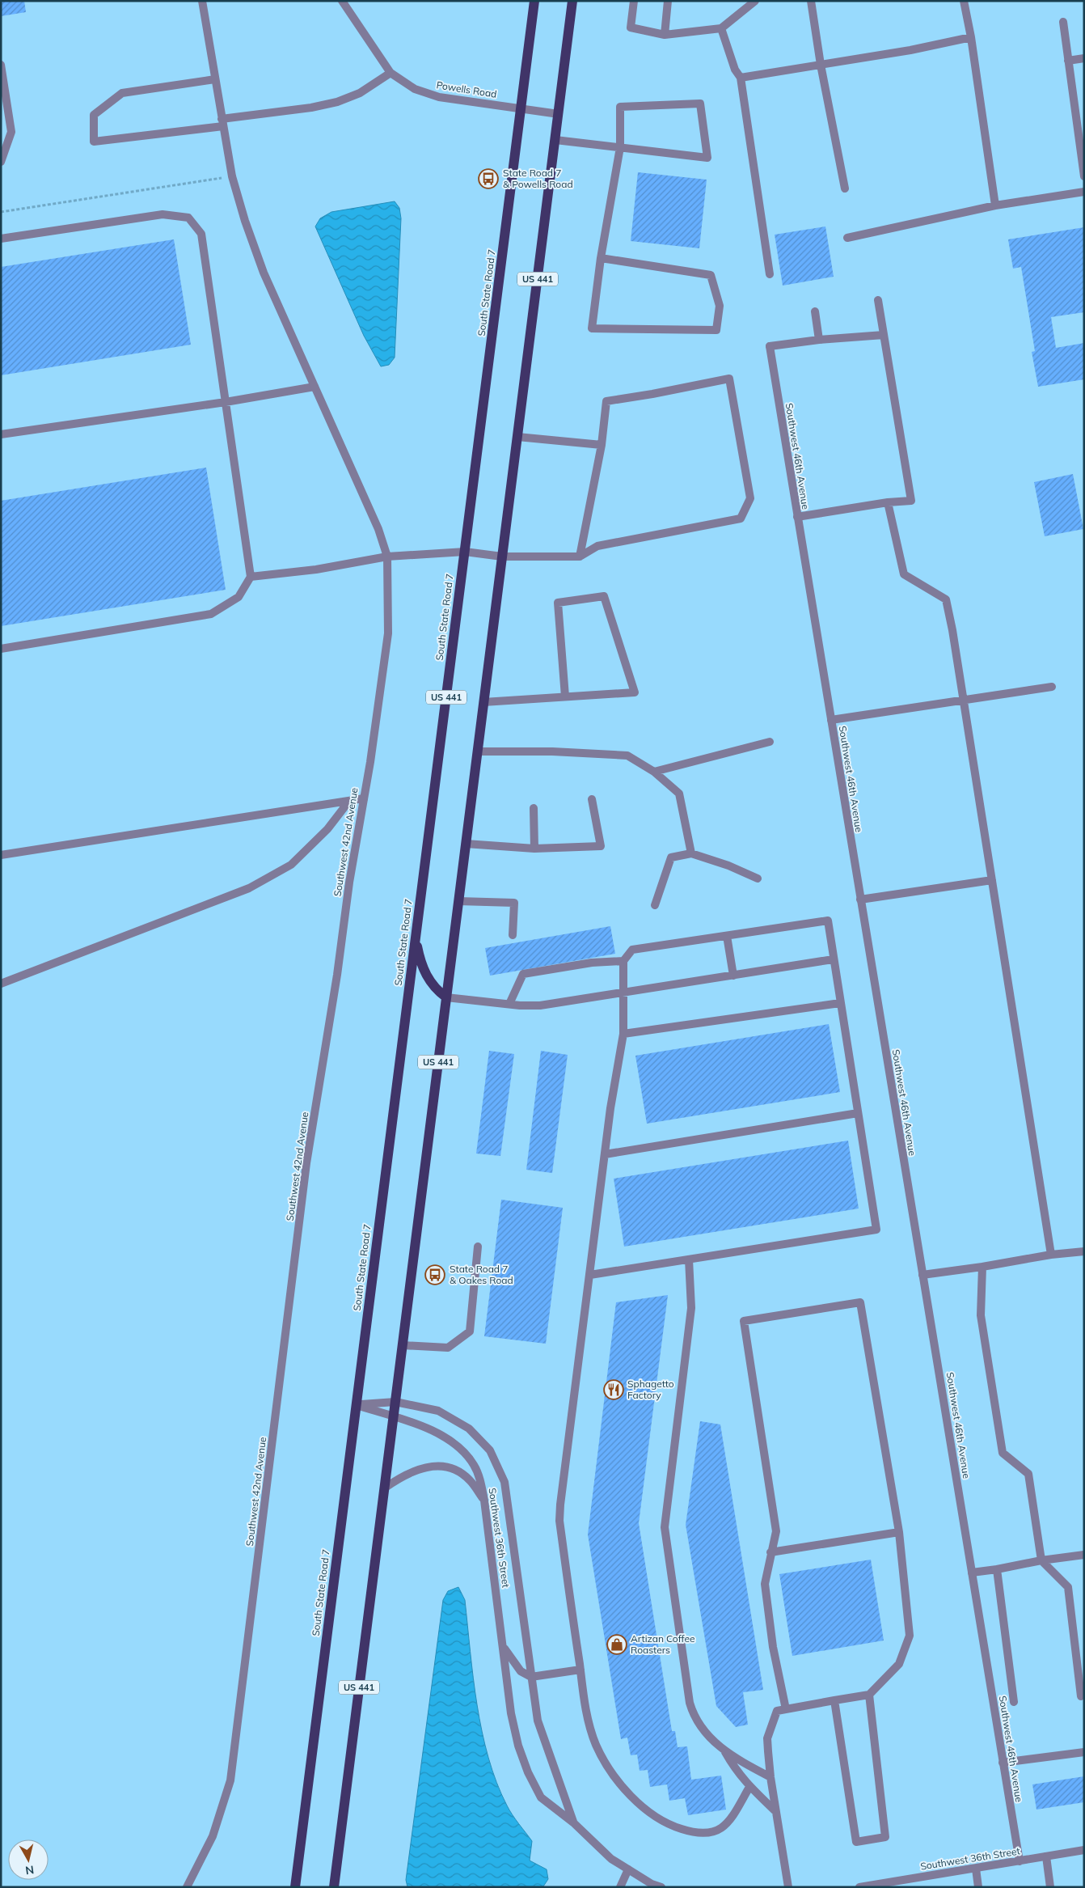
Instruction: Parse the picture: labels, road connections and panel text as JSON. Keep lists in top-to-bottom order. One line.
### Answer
{"streets":{"main road":["US 441","South State Road 7"],"street":["Powells Road","Southwest 46th Avenue","Southwest 42nd Avenue","Southwest 36th Street"]},"crossings":[["Powells Road","US 441"],["Powells Road","South State Road 7"],["US 441","Southwest 36th Street"],["South State Road 7","Southwest 36th Street"],["Southwest 46th Avenue","Southwest 36th Street"]],"places":{"bus stop":["State Road 7 & Powells Road","State Road 7 & Oakes Road"],"restaurant":["Sphagetto Factory"],"shop":["Artizan Coffee Roasters"]},"north":"bottom"}
